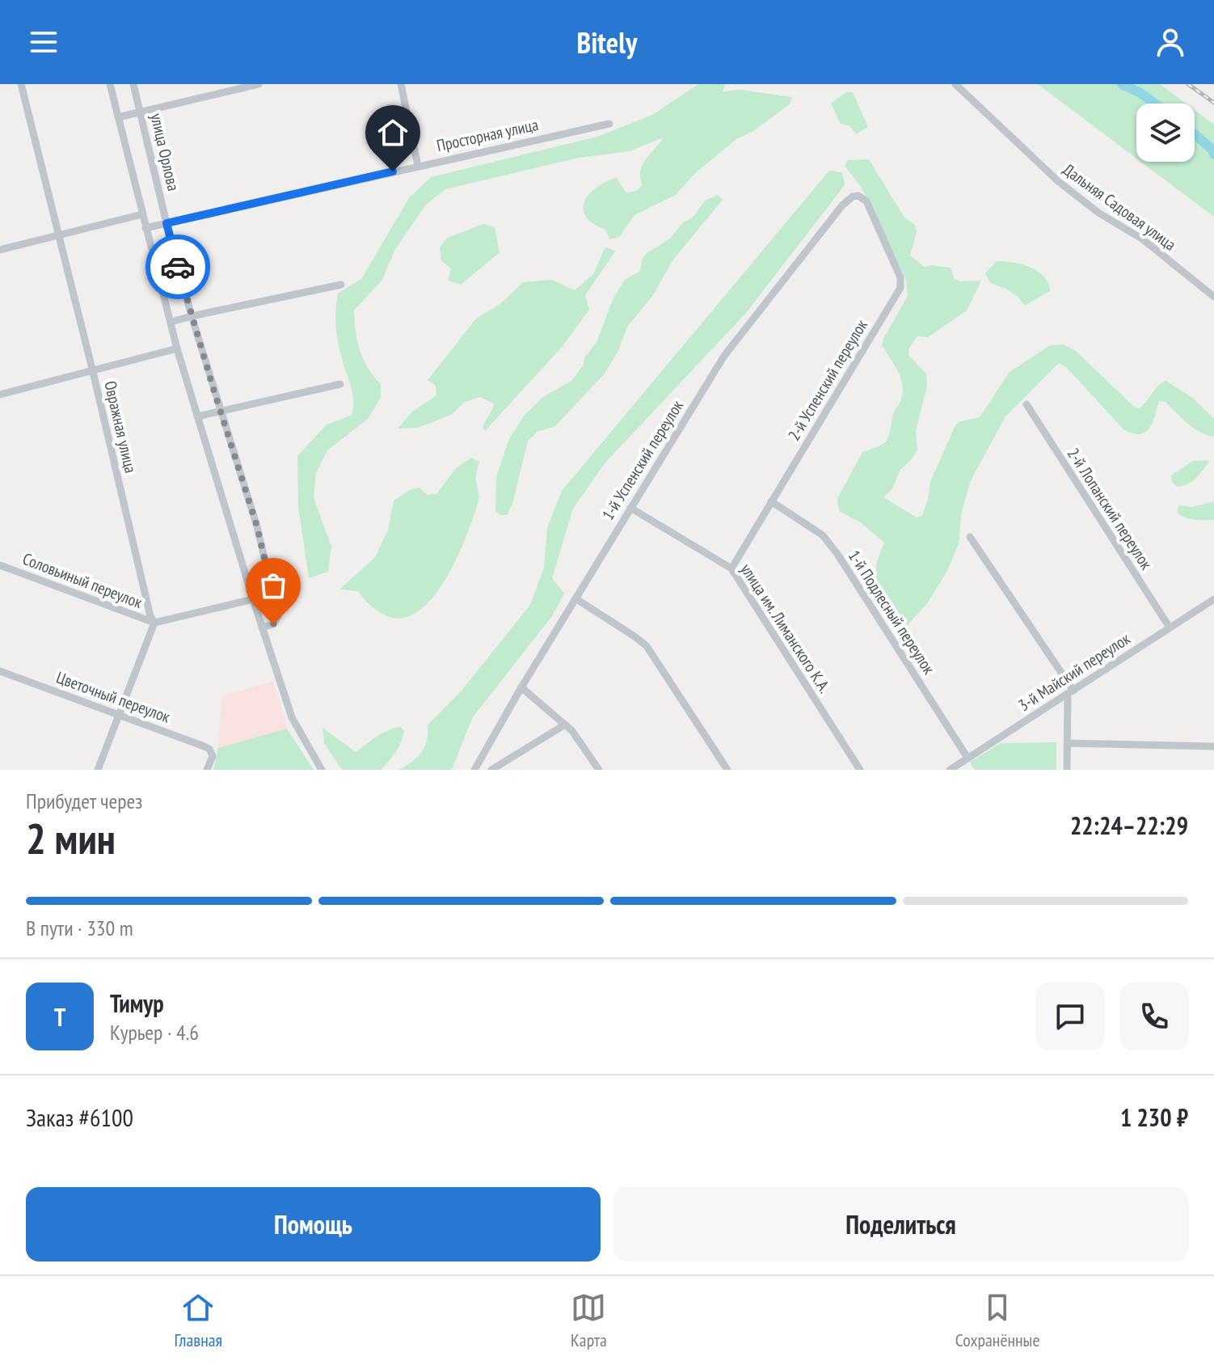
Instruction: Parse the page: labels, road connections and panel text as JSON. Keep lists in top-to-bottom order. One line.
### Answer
{"streets":{"street":["Просторная улица","улица Орлова","Дальняя Садовая улица","2-й Успенский переулок","Овражная улица","1-й Успенский переулок","2-й Лопанский переулок","Соловьиный переулок","1-й Подлесный переулок","улица им. Лиманского К.А.","3-й Майский переулок","Цветочный переулок"]},"crossings":[["Просторная улица","улица Орлова"],["2-й Успенский переулок","1-й Успенский переулок"],["2-й Успенский переулок","1-й Подлесный переулок"],["2-й Успенский переулок","улица им. Лиманского К.А."],["Овражная улица","Соловьиный переулок"],["1-й Успенский переулок","улица им. Лиманского К.А."],["2-й Лопанский переулок","3-й Майский переулок"],["1-й Подлесный переулок","3-й Майский переулок"]],"page":{"header":"Bitely","heading":["2 мин","Прибудет через","22:24–22:29"],"panel":["Тимур","Курьер · 4.6","Заказ #6100","1 230 ₽"],"bar":"В пути · 330 m","round":"Т","buttons":["Помощь","Поделиться"],"tabs":["Главная","Карта","Сохранённые"]}}
